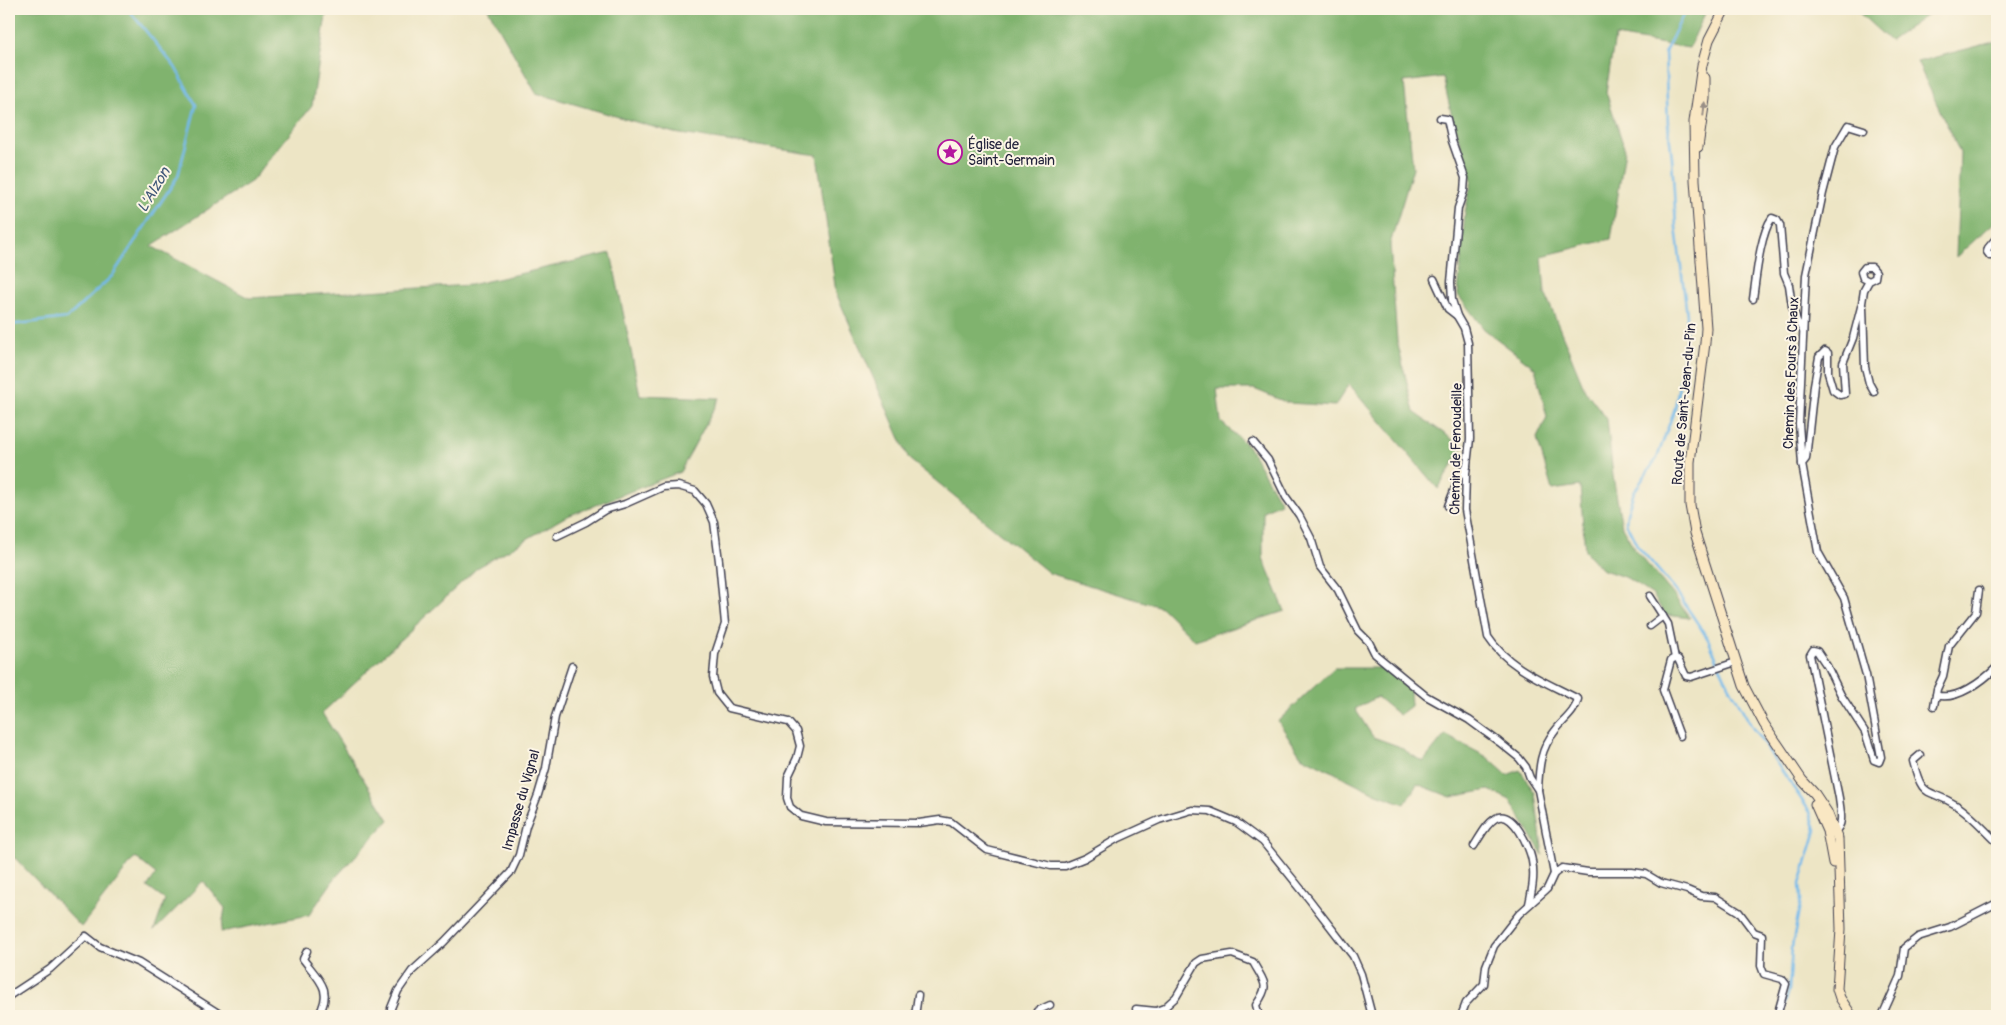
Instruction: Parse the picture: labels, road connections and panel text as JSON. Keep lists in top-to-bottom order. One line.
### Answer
{"streets":{"main road":["Route de Saint-Jean-du-Pin"],"street":["Chemin des Fours à Chaux","Chemin de Fenoudeille","Impasse du Vignal"]},"crossings":[["Chemin des Fours à Chaux","Route de Saint-Jean-du-Pin"]],"water":["L'Alzon"],"places":{"place":["Église de Saint-Germain"]}}
